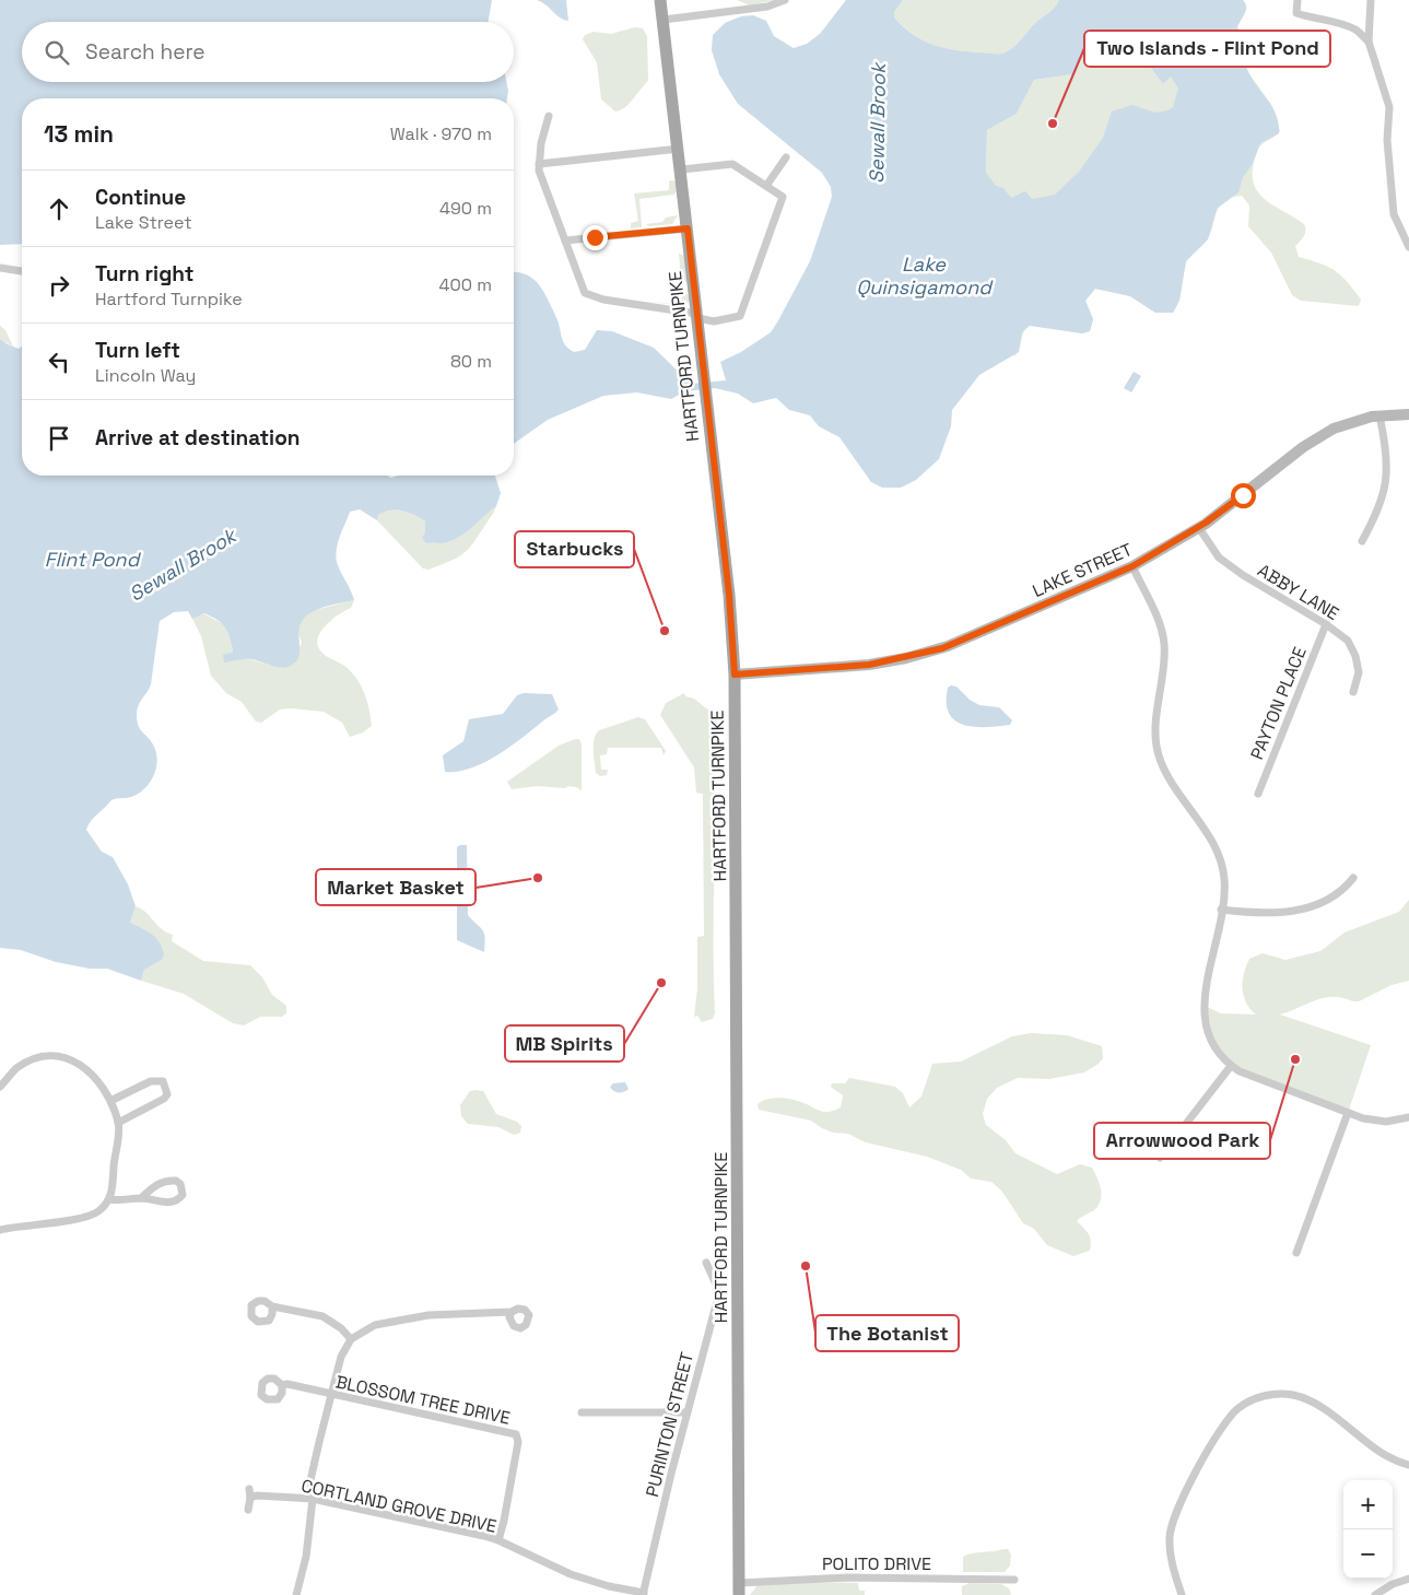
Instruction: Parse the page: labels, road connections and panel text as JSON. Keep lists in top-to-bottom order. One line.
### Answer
{"streets":{"main road":["HARTFORD TURNPIKE","LAKE STREET"],"street":["ABBY LANE","PAYTON PLACE","BLOSSOM TREE DRIVE","PURINTON STREET","CORTLAND GROVE DRIVE","POLITO DRIVE"]},"crossings":[["HARTFORD TURNPIKE","LAKE STREET"],["HARTFORD TURNPIKE","POLITO DRIVE"],["LAKE STREET","ABBY LANE"],["ABBY LANE","PAYTON PLACE"],["BLOSSOM TREE DRIVE","CORTLAND GROVE DRIVE"],["PURINTON STREET","CORTLAND GROVE DRIVE"]],"water":["Sewall Brook","Lake Quinsigamond","Flint Pond"],"places":["Two Islands - Flint Pond","Starbucks","Market Basket","MB Spirits","Arrowwood Park","The Botanist"],"page":{"search":"Search here","heading":["13 min","Walk · 970 m"],"list":[["Continue","Lake Street","490 m"],["Turn right","Hartford Turnpike","400 m"],["Turn left","Lincoln Way","80 m"],"Arrive at destination"],"map_buttons":["+","−"]}}
